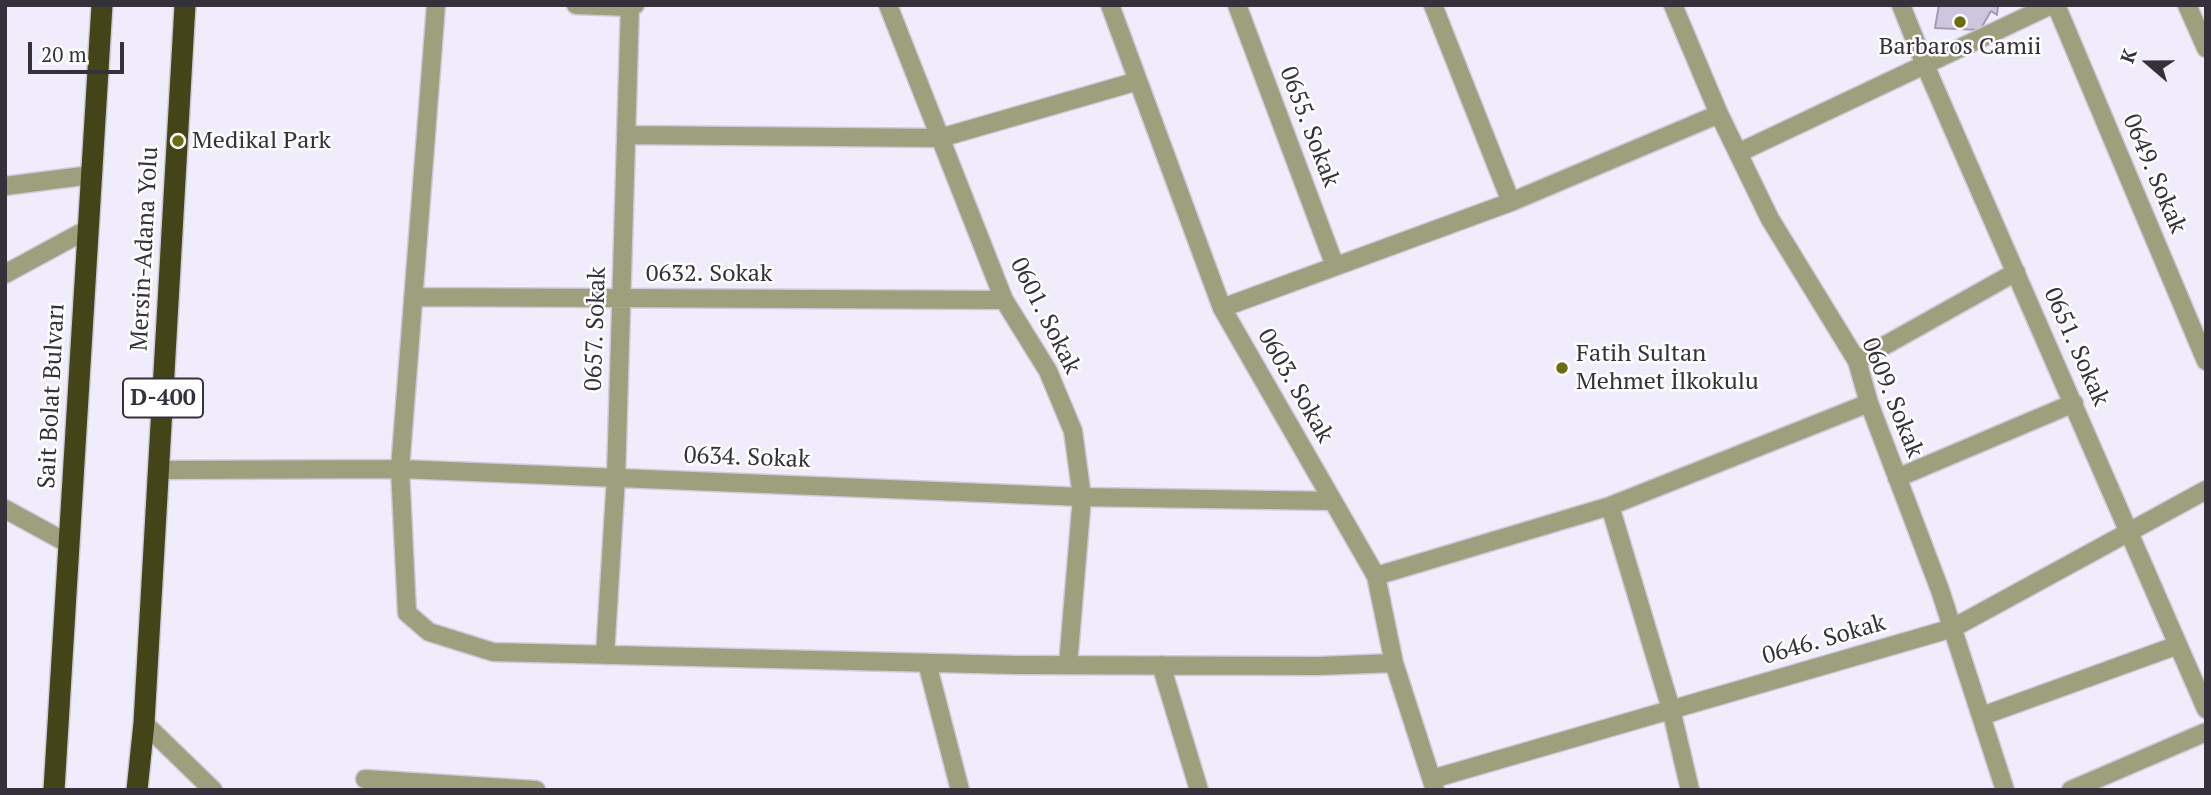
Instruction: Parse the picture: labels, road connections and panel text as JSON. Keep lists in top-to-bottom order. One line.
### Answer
{"streets":{"highway":["Mersin-Adana Yolu","Sait Bolat Bulvarı","D-400"],"street":["0655. Sokak","0649. Sokak","0632. Sokak","0601. Sokak","0657. Sokak","0651. Sokak","0603. Sokak","0609. Sokak","0634. Sokak","0646. Sokak"]},"crossings":[["Mersin-Adana Yolu","0634. Sokak"],["0632. Sokak","0601. Sokak"],["0632. Sokak","0657. Sokak"],["0601. Sokak","0634. Sokak"],["0657. Sokak","0634. Sokak"],["0651. Sokak","0646. Sokak"],["0603. Sokak","0634. Sokak"],["0603. Sokak","0646. Sokak"],["0609. Sokak","0646. Sokak"]],"places":["Barbaros Camii","Medikal Park","Fatih Sultan Mehmet İlkokulu"],"scale_bar":"20 m","north":"left"}
